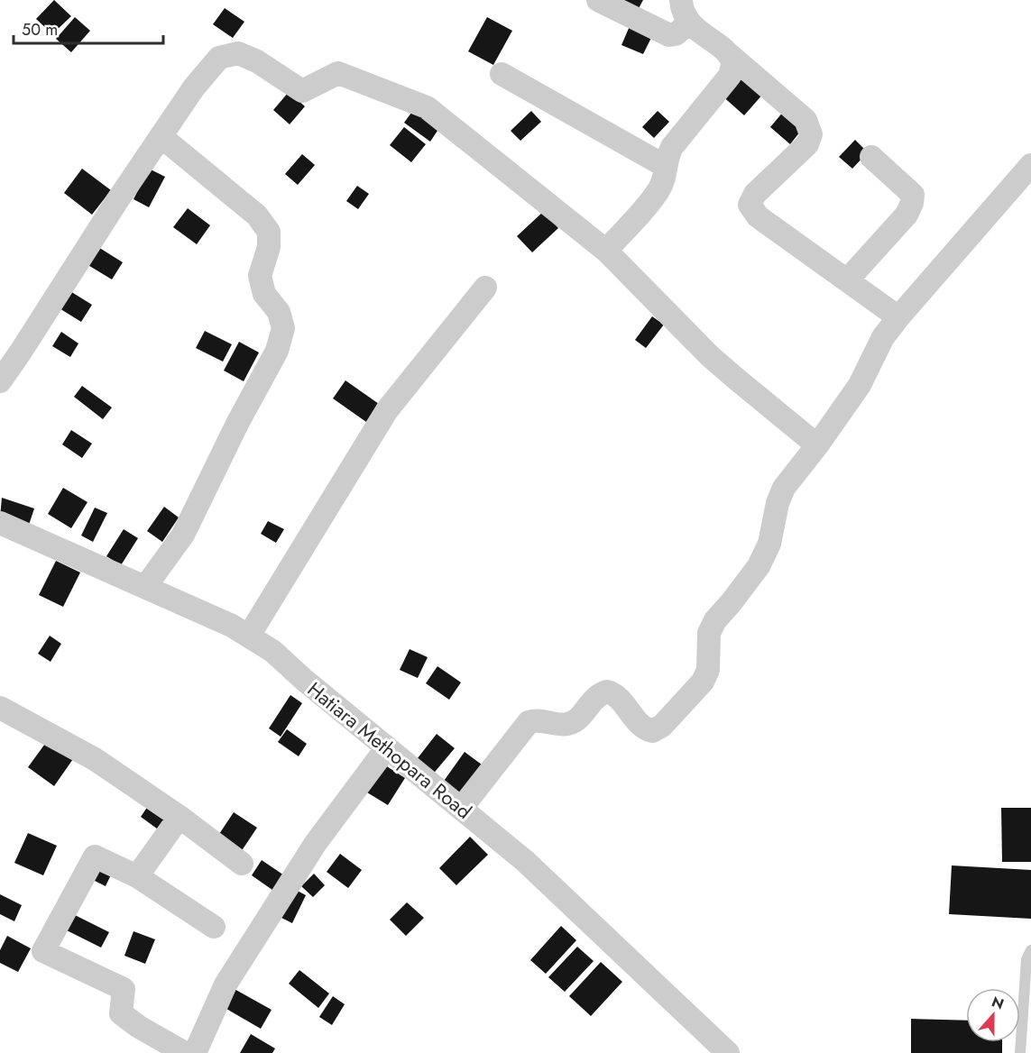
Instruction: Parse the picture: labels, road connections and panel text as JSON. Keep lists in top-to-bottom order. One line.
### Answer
{"streets":{"street":["Hatiara Methopara Road"]},"scale_bar":"50 m","north":"top"}
